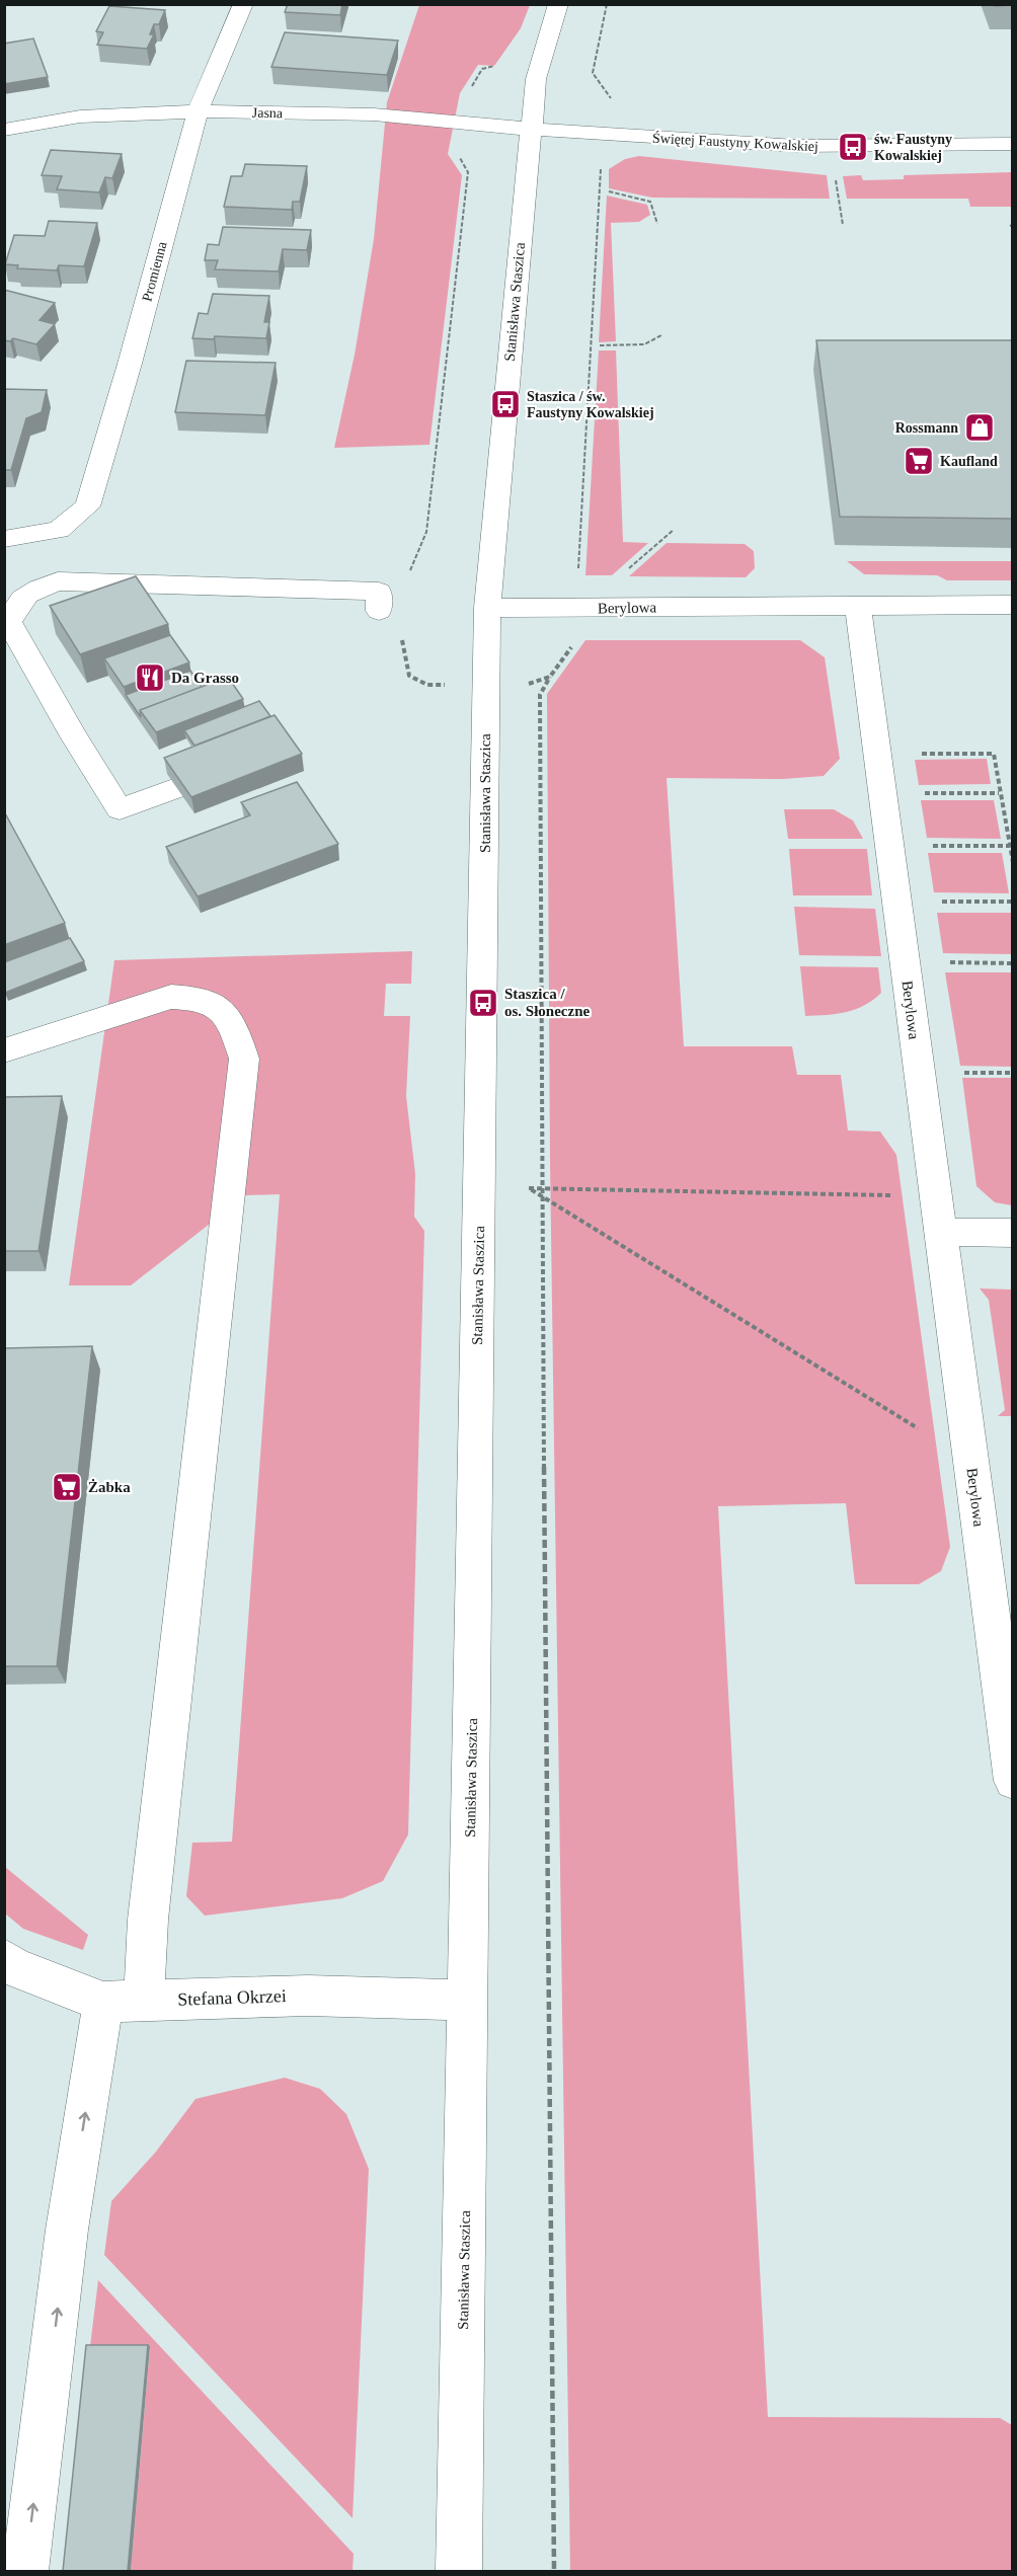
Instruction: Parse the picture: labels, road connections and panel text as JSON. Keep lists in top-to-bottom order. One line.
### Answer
{"streets":{"street":["Jasna","Świętej Faustyny Kowalskiej","Promienna","Stanisława Staszica","Berylowa","Stefana Okrzei"]},"crossings":[["Jasna","Świętej Faustyny Kowalskiej"],["Jasna","Promienna"],["Jasna","Stanisława Staszica"],["Świętej Faustyny Kowalskiej","Stanisława Staszica"],["Stanisława Staszica","Berylowa"],["Stanisława Staszica","Stefana Okrzei"]],"places":{"bus stop":["św. Faustyny Kowalskiej","Staszica / św. Faustyny Kowalskiej","Staszica / os. Słoneczne"],"shop":["Rossmann"],"supermarket":["Kaufland","Żabka"],"restaurant":["Da Grasso"]}}
